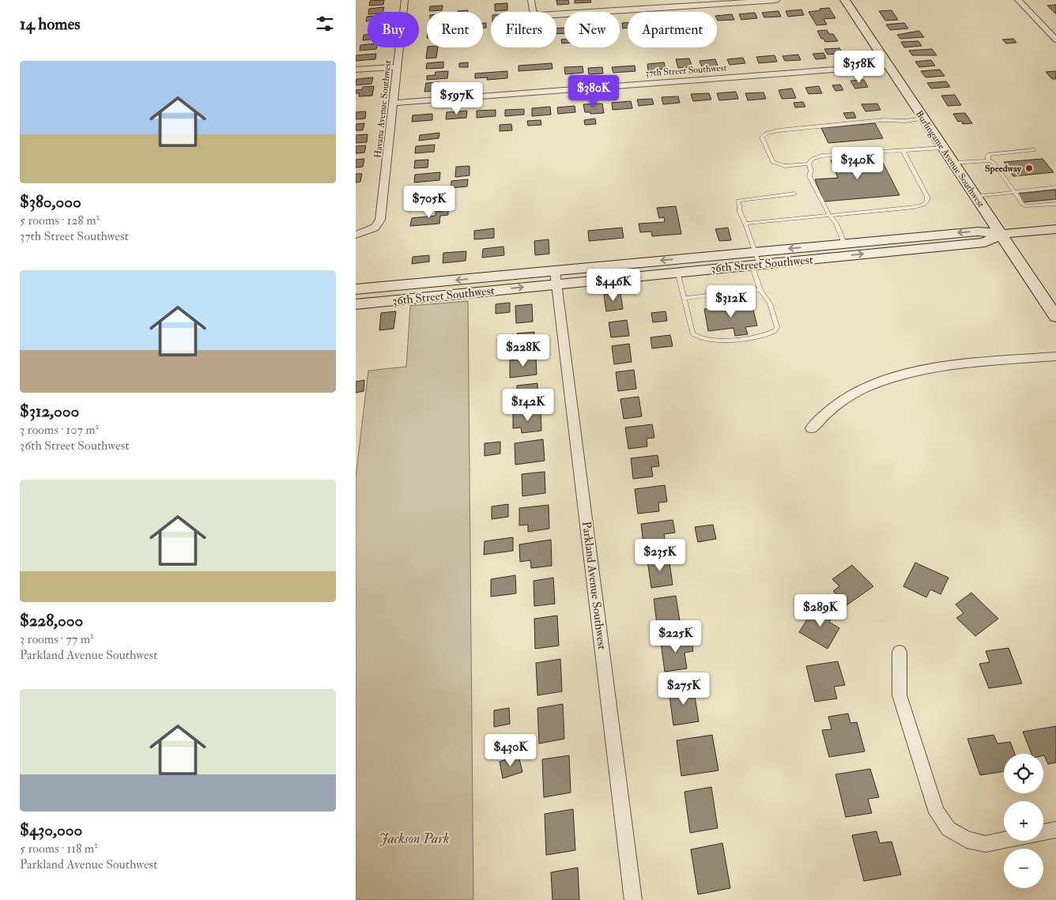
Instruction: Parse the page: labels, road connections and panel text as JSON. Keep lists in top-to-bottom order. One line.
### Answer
{"streets":{"street":["37th Street Southwest","Havana Avenue Southwest","Burlingame Avenue Southwest","36th Street Southwest","Parkland Avenue Southwest"]},"crossings":[["37th Street Southwest","Havana Avenue Southwest"],["37th Street Southwest","Burlingame Avenue Southwest"],["Burlingame Avenue Southwest","36th Street Southwest"],["36th Street Southwest","Parkland Avenue Southwest"]],"parks":["Jackson Park"],"places":["Speedway"],"page":{"heading":"14 homes","chip":["Buy","Rent","Filters","New","Apartment"],"list":[{"name":"$380,000","note":"5 rooms · 128 m² · 37th Street Southwest"},{"name":"$312,000","note":"3 rooms · 107 m² · 36th Street Southwest"},{"name":"$228,000","note":"3 rooms · 77 m² · Parkland Avenue Southwest"},{"name":"$430,000","note":"5 rooms · 118 m² · Parkland Avenue Southwest"}],"price":["$358K","$380K","$597K","$340K","$705K","$446K","$312K","$228K","$142K","$235K","$289K","$225K","$275K","$430K"],"map_buttons":["+","−"]}}
